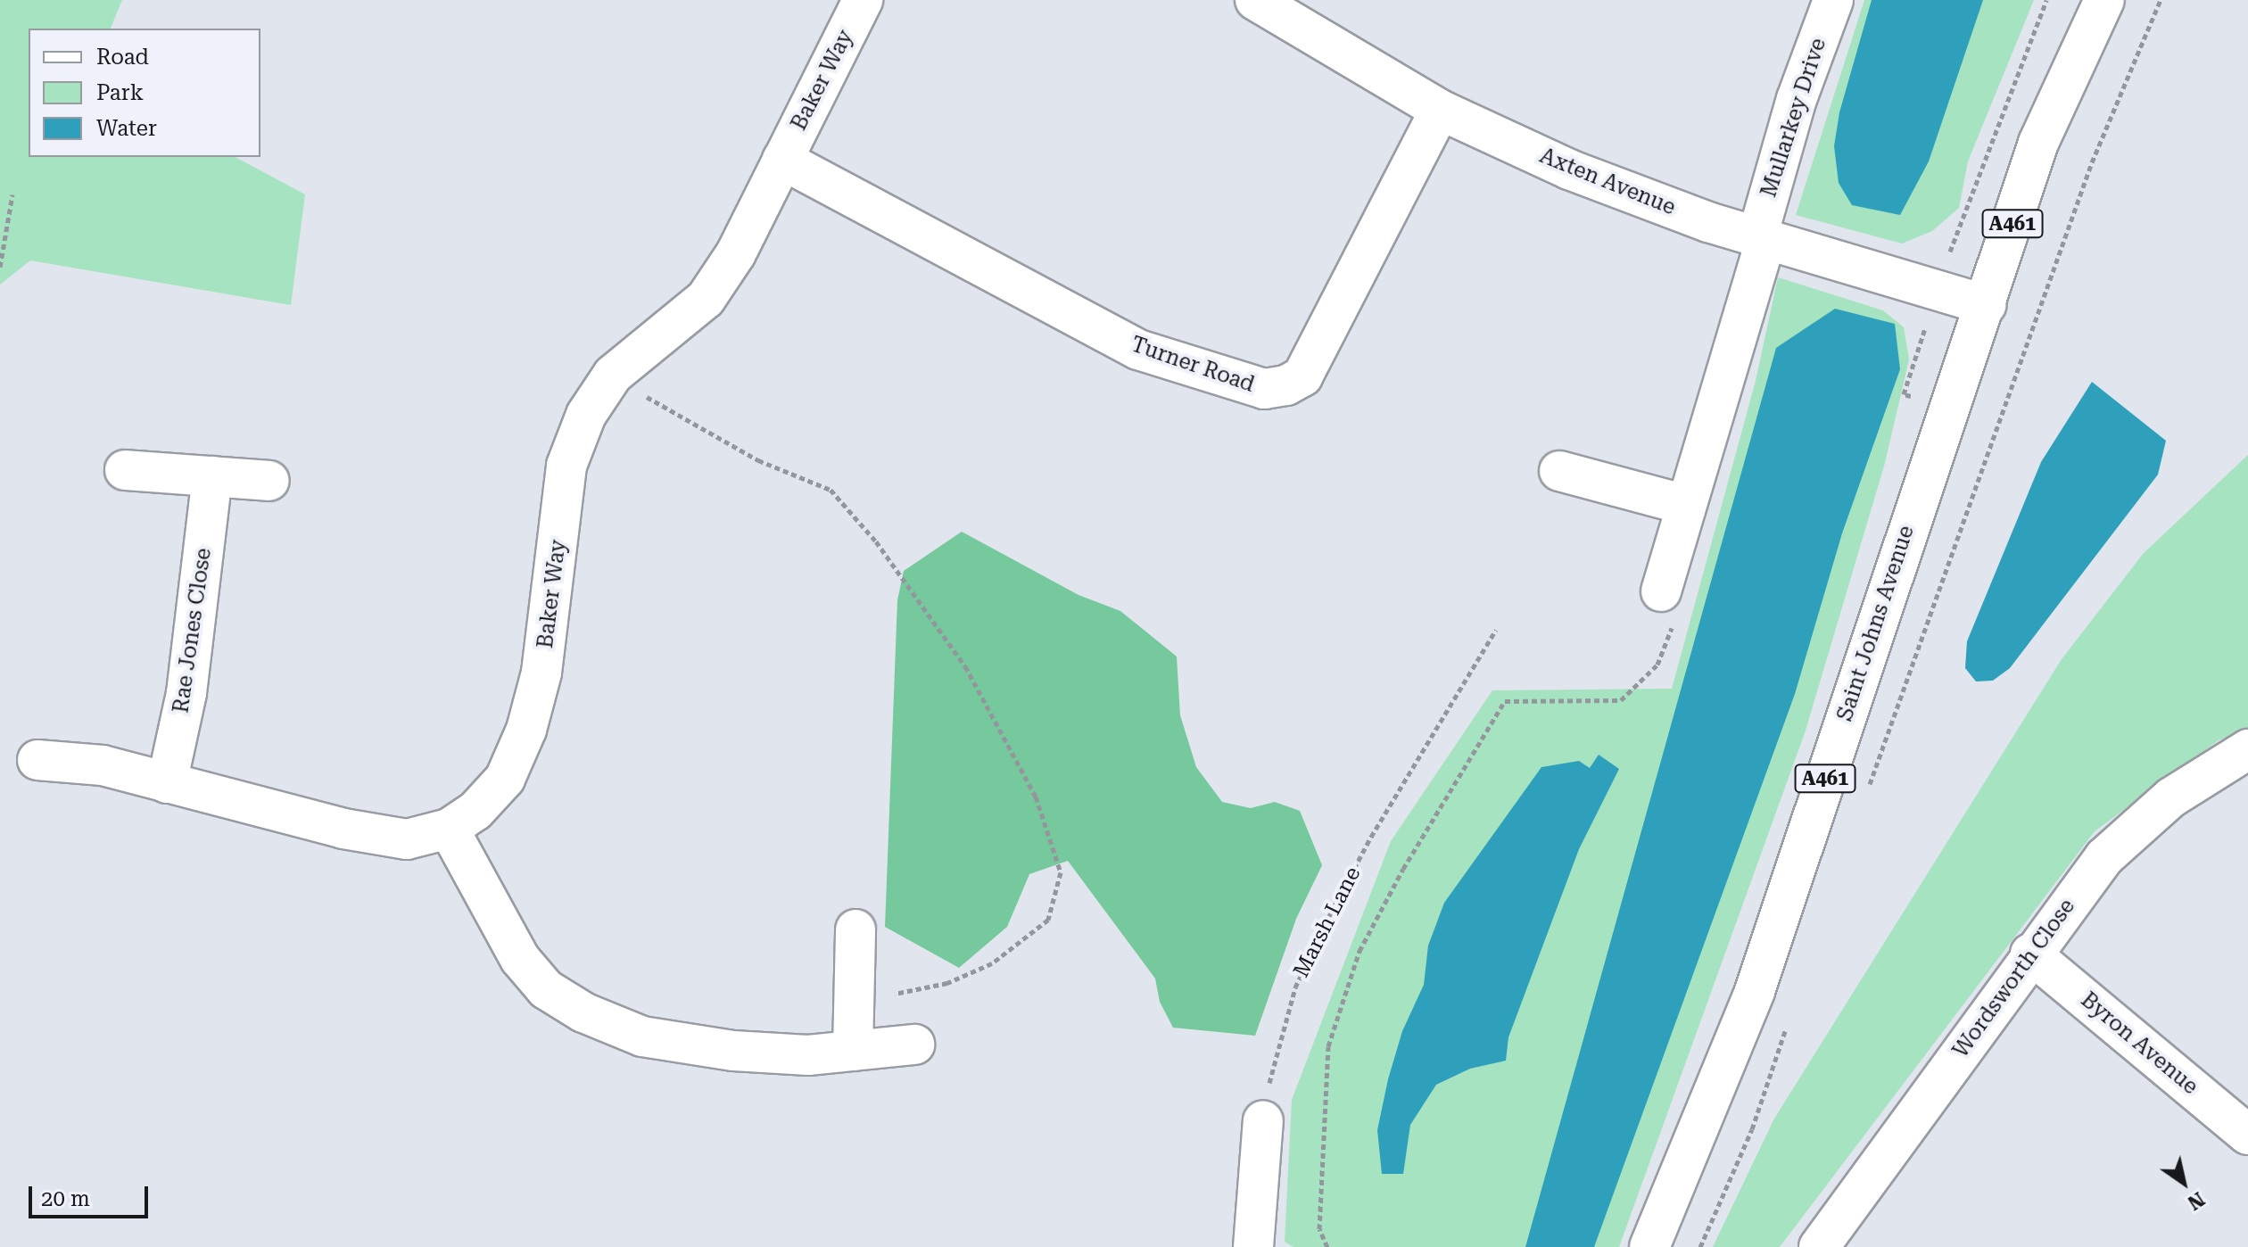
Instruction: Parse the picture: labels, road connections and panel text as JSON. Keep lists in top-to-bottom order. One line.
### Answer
{"streets":{"main road":["Baker Way","Mullarkey Drive","Axten Avenue","A461","Turner Road","Saint Johns Avenue","Rae Jones Close","Wordsworth Close","Byron Avenue"],"path":["Marsh Lane"]},"crossings":[["Baker Way","Turner Road"],["Baker Way","Rae Jones Close"],["Mullarkey Drive","Axten Avenue"],["Axten Avenue","Turner Road"],["Axten Avenue","Saint Johns Avenue"],["Wordsworth Close","Byron Avenue"]],"legend":["Road","Park","Water"],"scale_bar":"20 m","north":"bottom right"}
